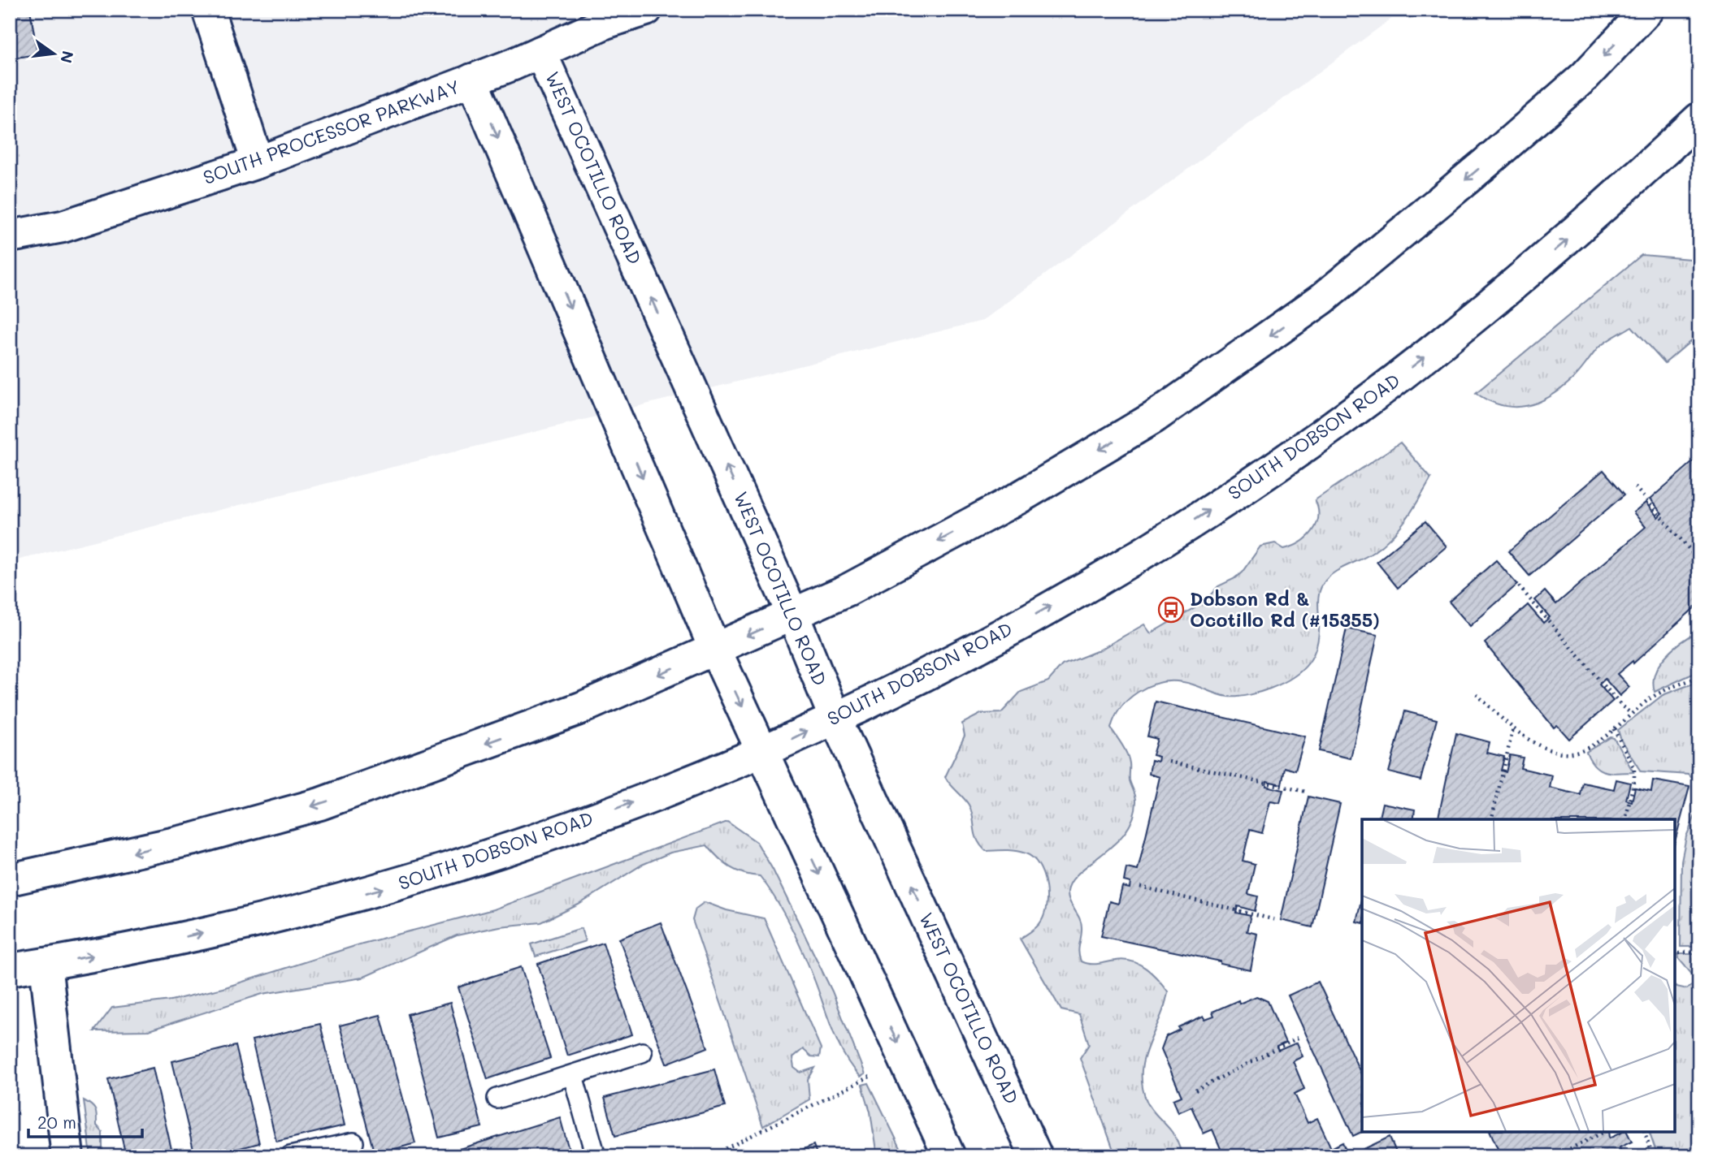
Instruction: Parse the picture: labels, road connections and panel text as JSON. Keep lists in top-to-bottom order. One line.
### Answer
{"streets":{"street":["SOUTH PROCESSOR PARKWAY","WEST OCOTILLO ROAD","SOUTH DOBSON ROAD"]},"crossings":[["SOUTH PROCESSOR PARKWAY","WEST OCOTILLO ROAD"],["WEST OCOTILLO ROAD","SOUTH DOBSON ROAD"]],"places":{"bus stop":["Dobson Rd & Ocotillo Rd (#15355)"]},"scale_bar":"20 m","north":"right"}
